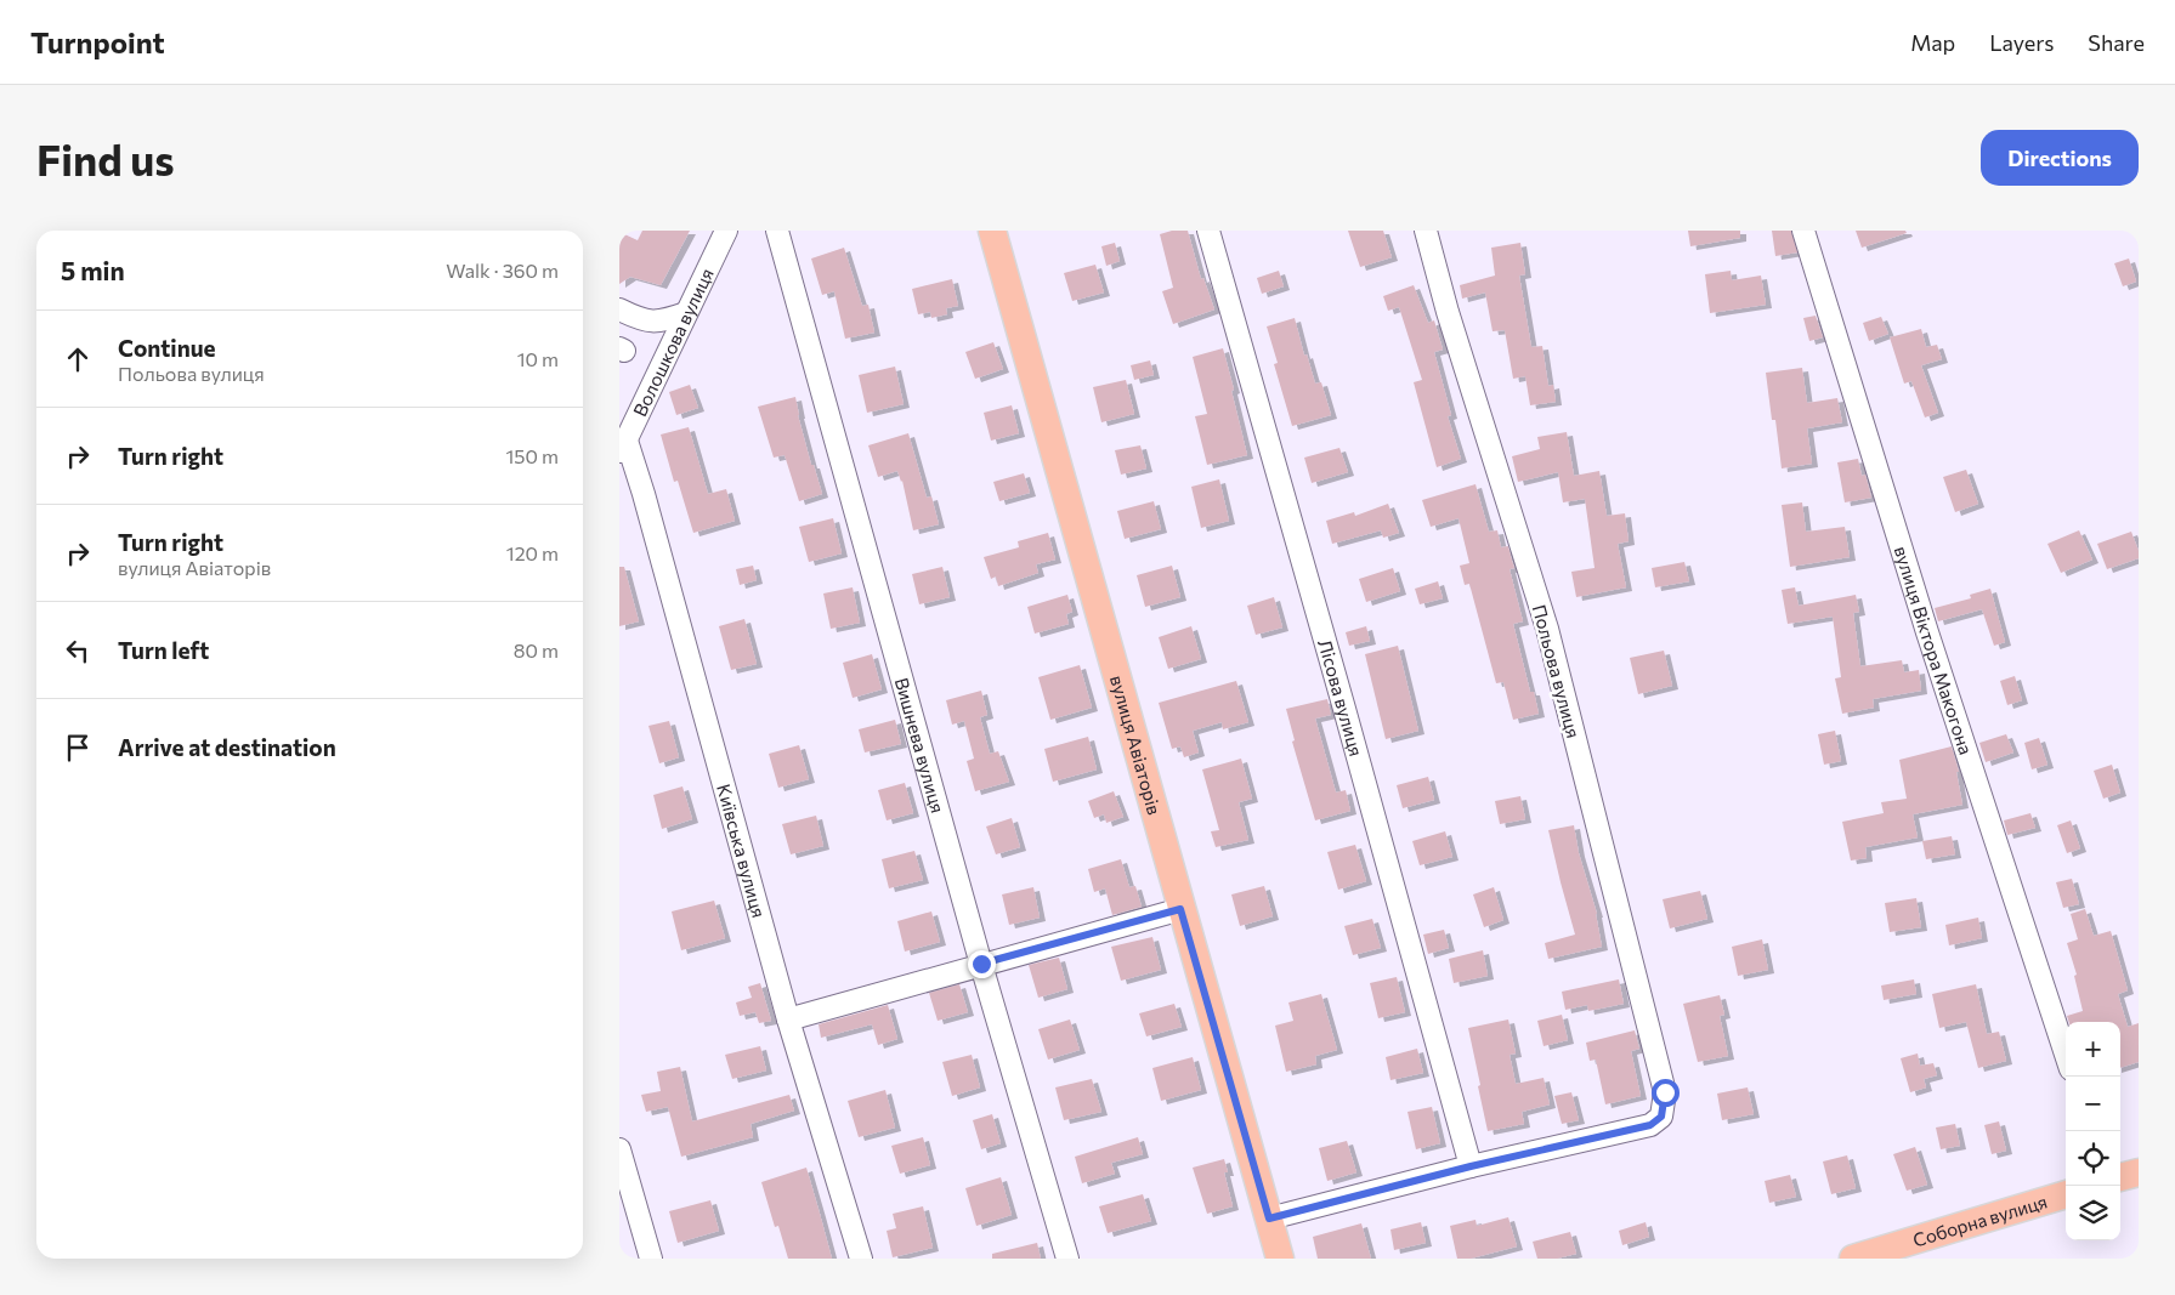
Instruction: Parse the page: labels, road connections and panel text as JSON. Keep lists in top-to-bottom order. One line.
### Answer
{"streets":{"main road":["вулиця Авіаторів","Соборна вулиця"],"street":["Волошкова вулиця","вулиця Віктора Макогона","Польова вулиця","Лісова вулиця","Вишнева вулиця","Київська вулиця"]},"crossings":[["Волошкова вулиця","Київська вулиця"],["Польова вулиця","Лісова вулиця"]],"page":{"header":"Turnpoint","nav":["Map","Layers","Share"],"buttons":"Directions","title":"Find us","heading":["5 min","Walk · 360 m"],"list":[["Continue","Польова вулиця","10 m"],["Turn right","150 m"],["Turn right","вулиця Авіаторів","120 m"],["Turn left","80 m"],"Arrive at destination"],"map_buttons":["+","−"]}}
